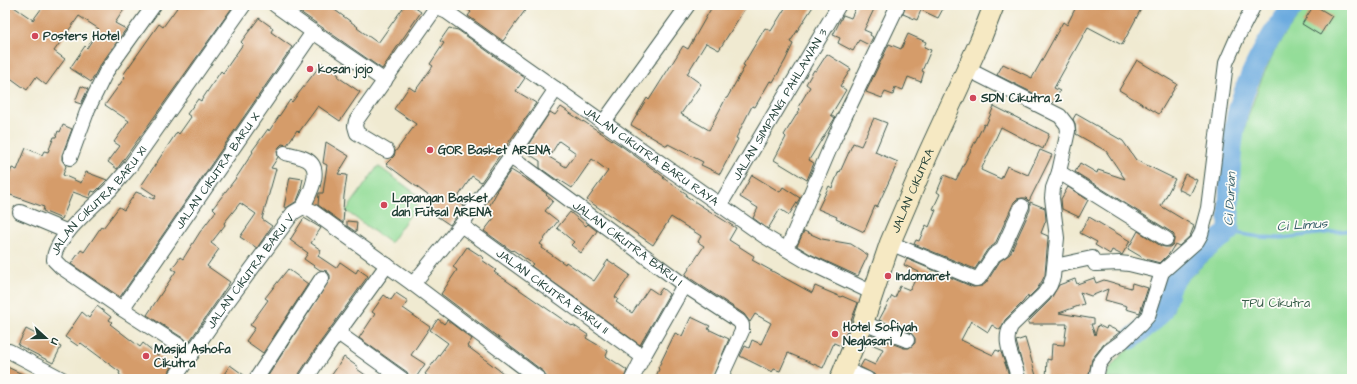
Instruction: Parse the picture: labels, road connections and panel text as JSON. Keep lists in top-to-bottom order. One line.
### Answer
{"streets":{"main road":["JALAN CIKUTRA"],"street":["JALAN SIMPANG PAHLAWAN 3","JALAN CIKUTRA BARU RAYA","JALAN CIKUTRA BARU X","JALAN CIKUTRA BARU XI","JALAN CIKUTRA BARU I","JALAN CIKUTRA BARU V","JALAN CIKUTRA BARU II"]},"crossings":[["JALAN SIMPANG PAHLAWAN 3","JALAN CIKUTRA BARU RAYA"],["JALAN CIKUTRA BARU RAYA","JALAN CIKUTRA"],["JALAN CIKUTRA BARU X","JALAN CIKUTRA BARU XI"],["JALAN CIKUTRA BARU XI","JALAN CIKUTRA BARU V"]],"water":["Ci Durian","Ci Limus"],"parks":["TPU Cikutra"],"places":["Posters Hotel","kosan jojo","SDN Cikutra 2","GOR Basket ARENA","Lapangan Basket dan Futsal ARENA","Indomaret","Hotel Sofiyah Neglasari","Masjid Ashofa Cikutra"],"north":"right"}
